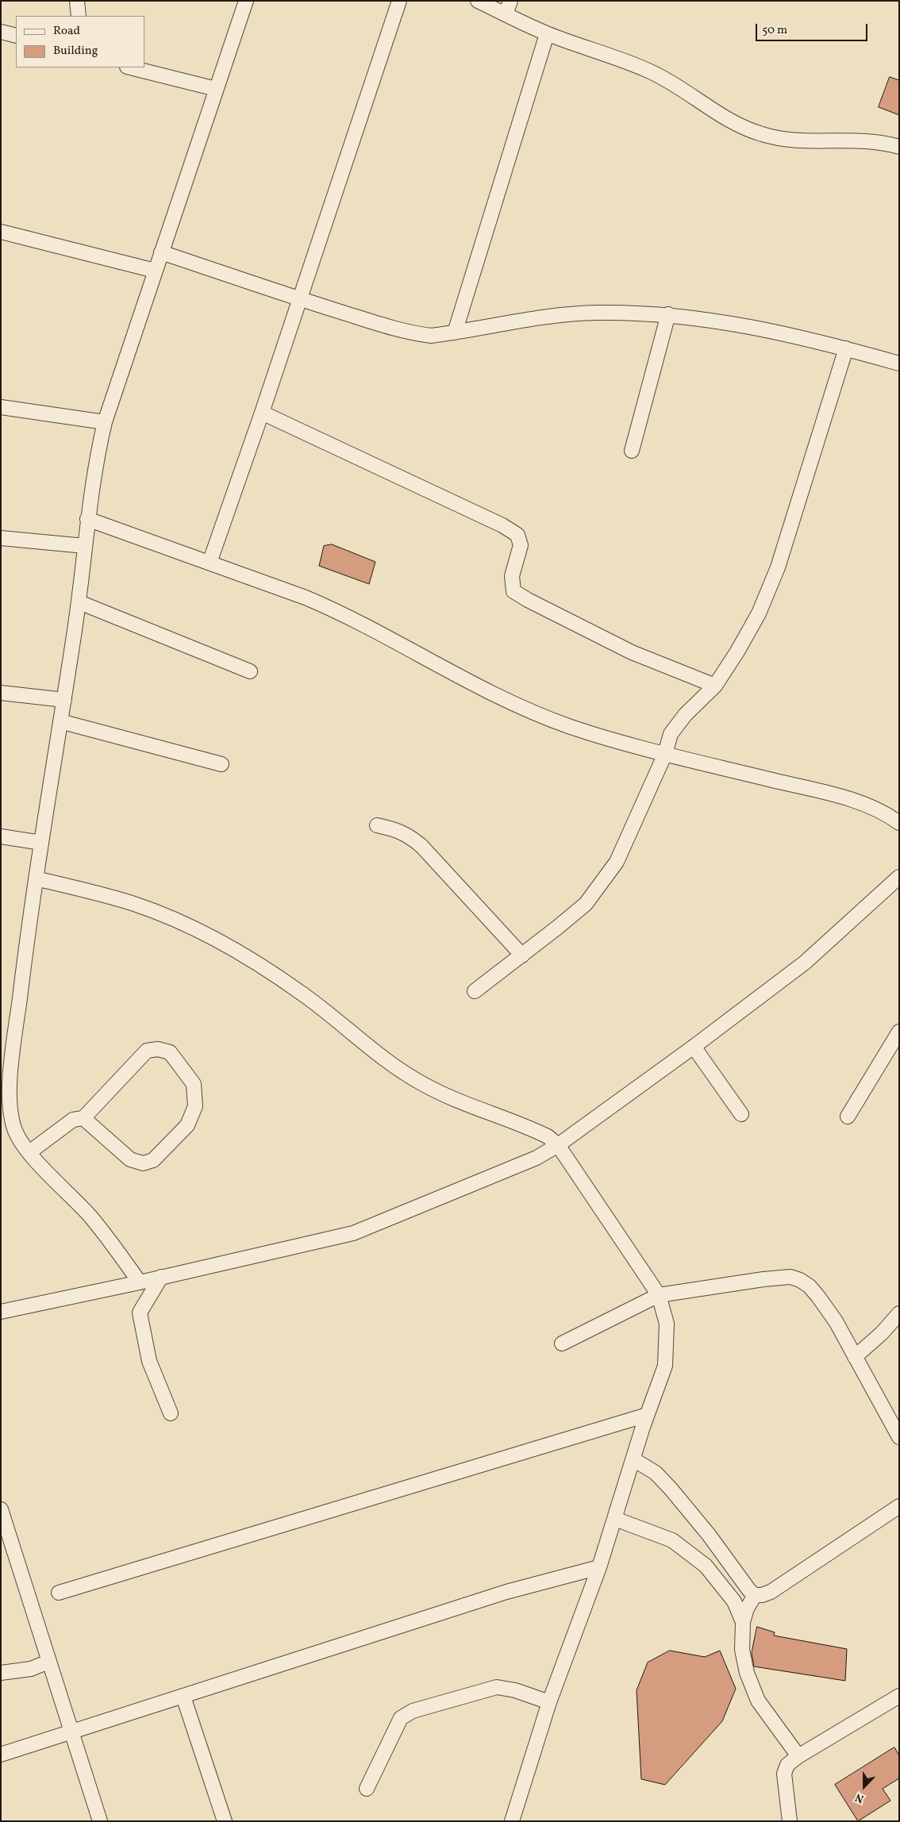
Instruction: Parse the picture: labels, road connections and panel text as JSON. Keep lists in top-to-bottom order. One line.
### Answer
{"legend":["Road","Building"],"scale_bar":"50 m","north":"bottom"}
